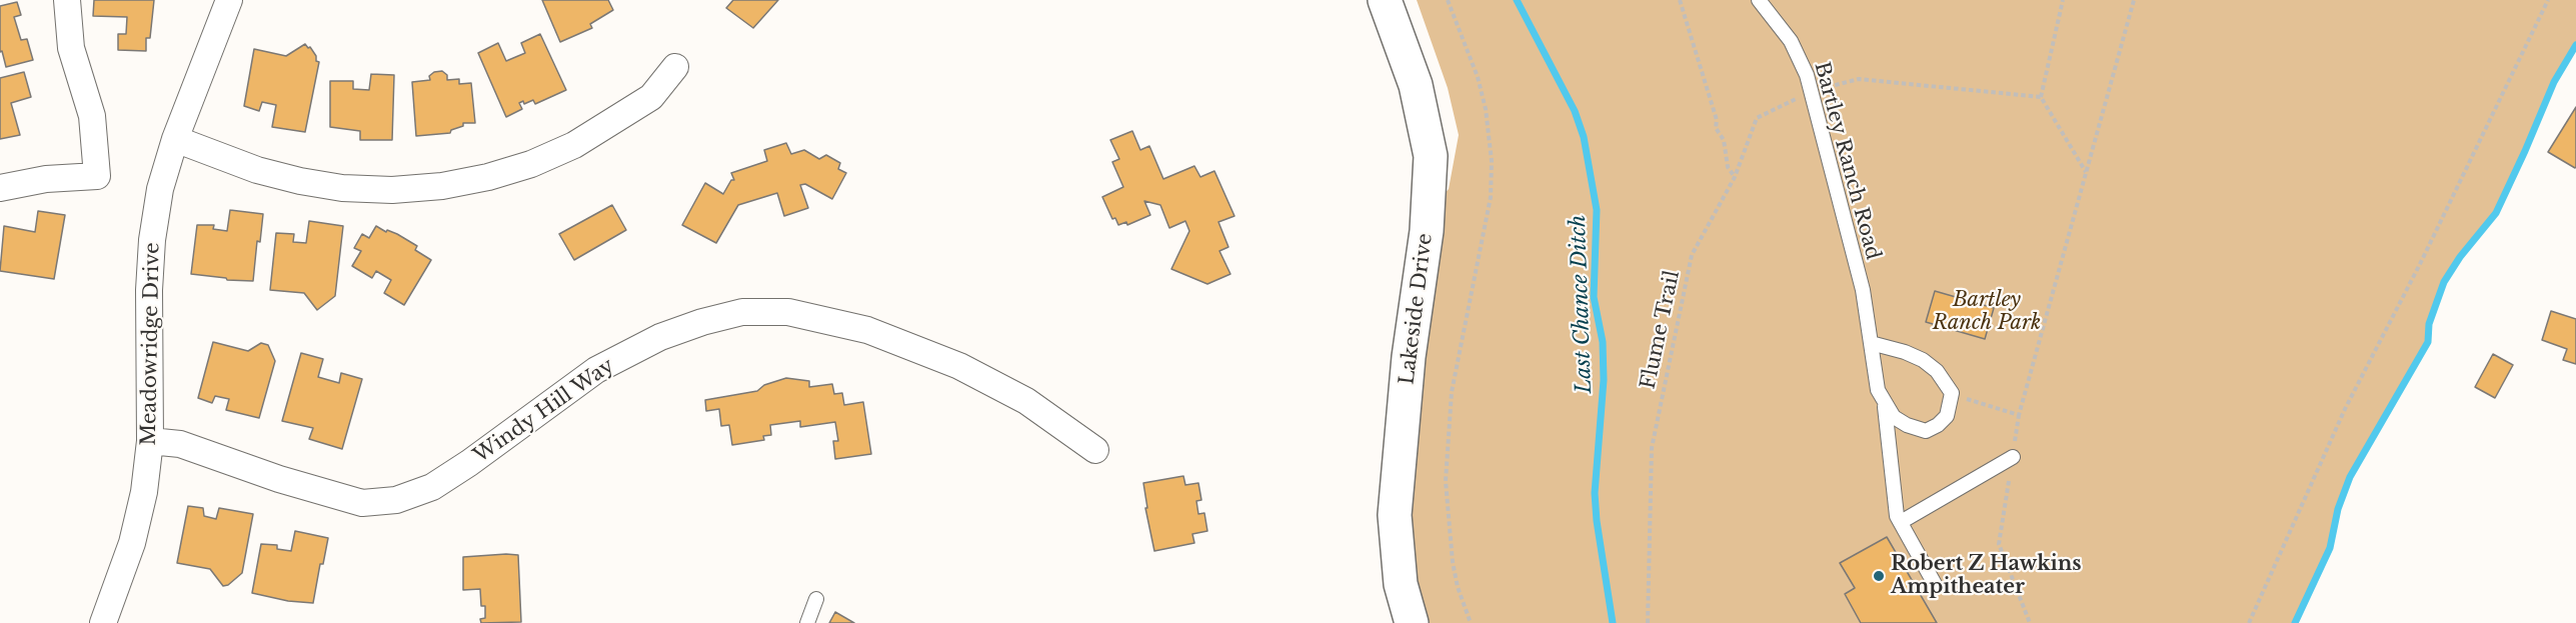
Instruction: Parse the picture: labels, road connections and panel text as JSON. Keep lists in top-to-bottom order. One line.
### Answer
{"streets":{"street":["Lakeside Drive","Meadowridge Drive","Windy Hill Way"],"lane":["Bartley Ranch Road"],"path":["Flume Trail"]},"crossings":[["Bartley Ranch Road","Flume Trail"],["Meadowridge Drive","Windy Hill Way"]],"water":["Last Chance Ditch"],"parks":["Bartley Ranch Park"],"places":["Robert Z Hawkins Ampitheater"]}
